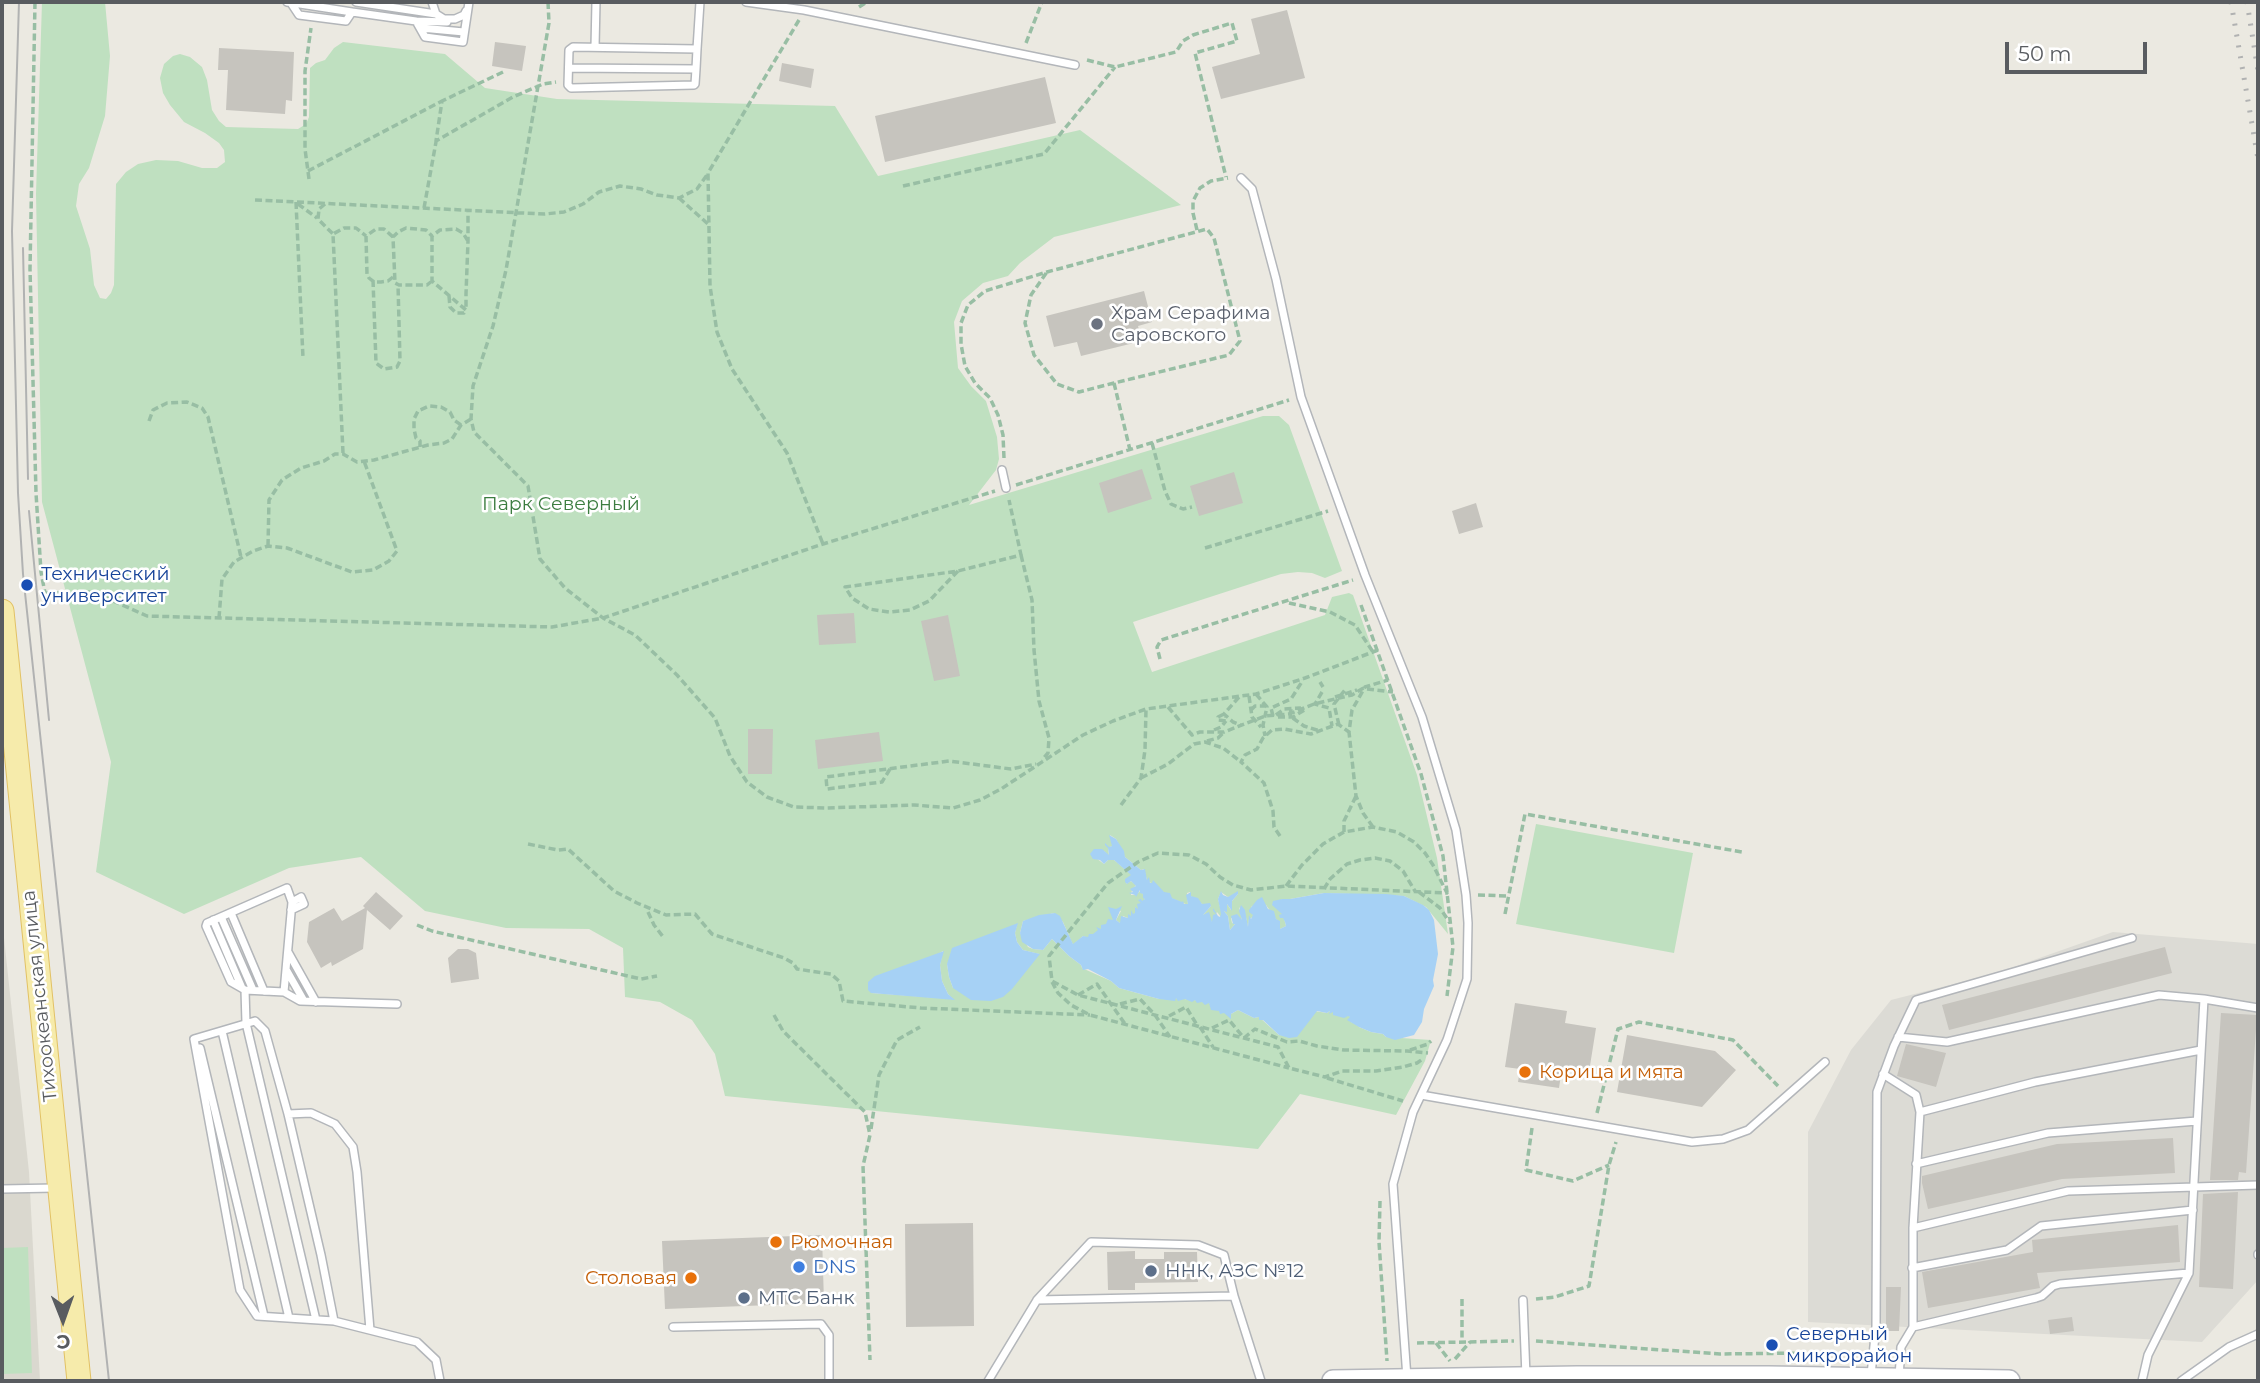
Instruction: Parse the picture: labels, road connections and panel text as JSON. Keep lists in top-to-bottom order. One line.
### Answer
{"streets":{"main road":["Тихоокеанская улица"]},"parks":["Парк Северный"],"places":["Храм Серафима Саровского","Технический университет","Корица и мята","Рюмочная","DNS","ННК, АЗС №12","Столовая","МТС Банк","Северный микрорайон"],"scale_bar":"50 m","north":"bottom"}
